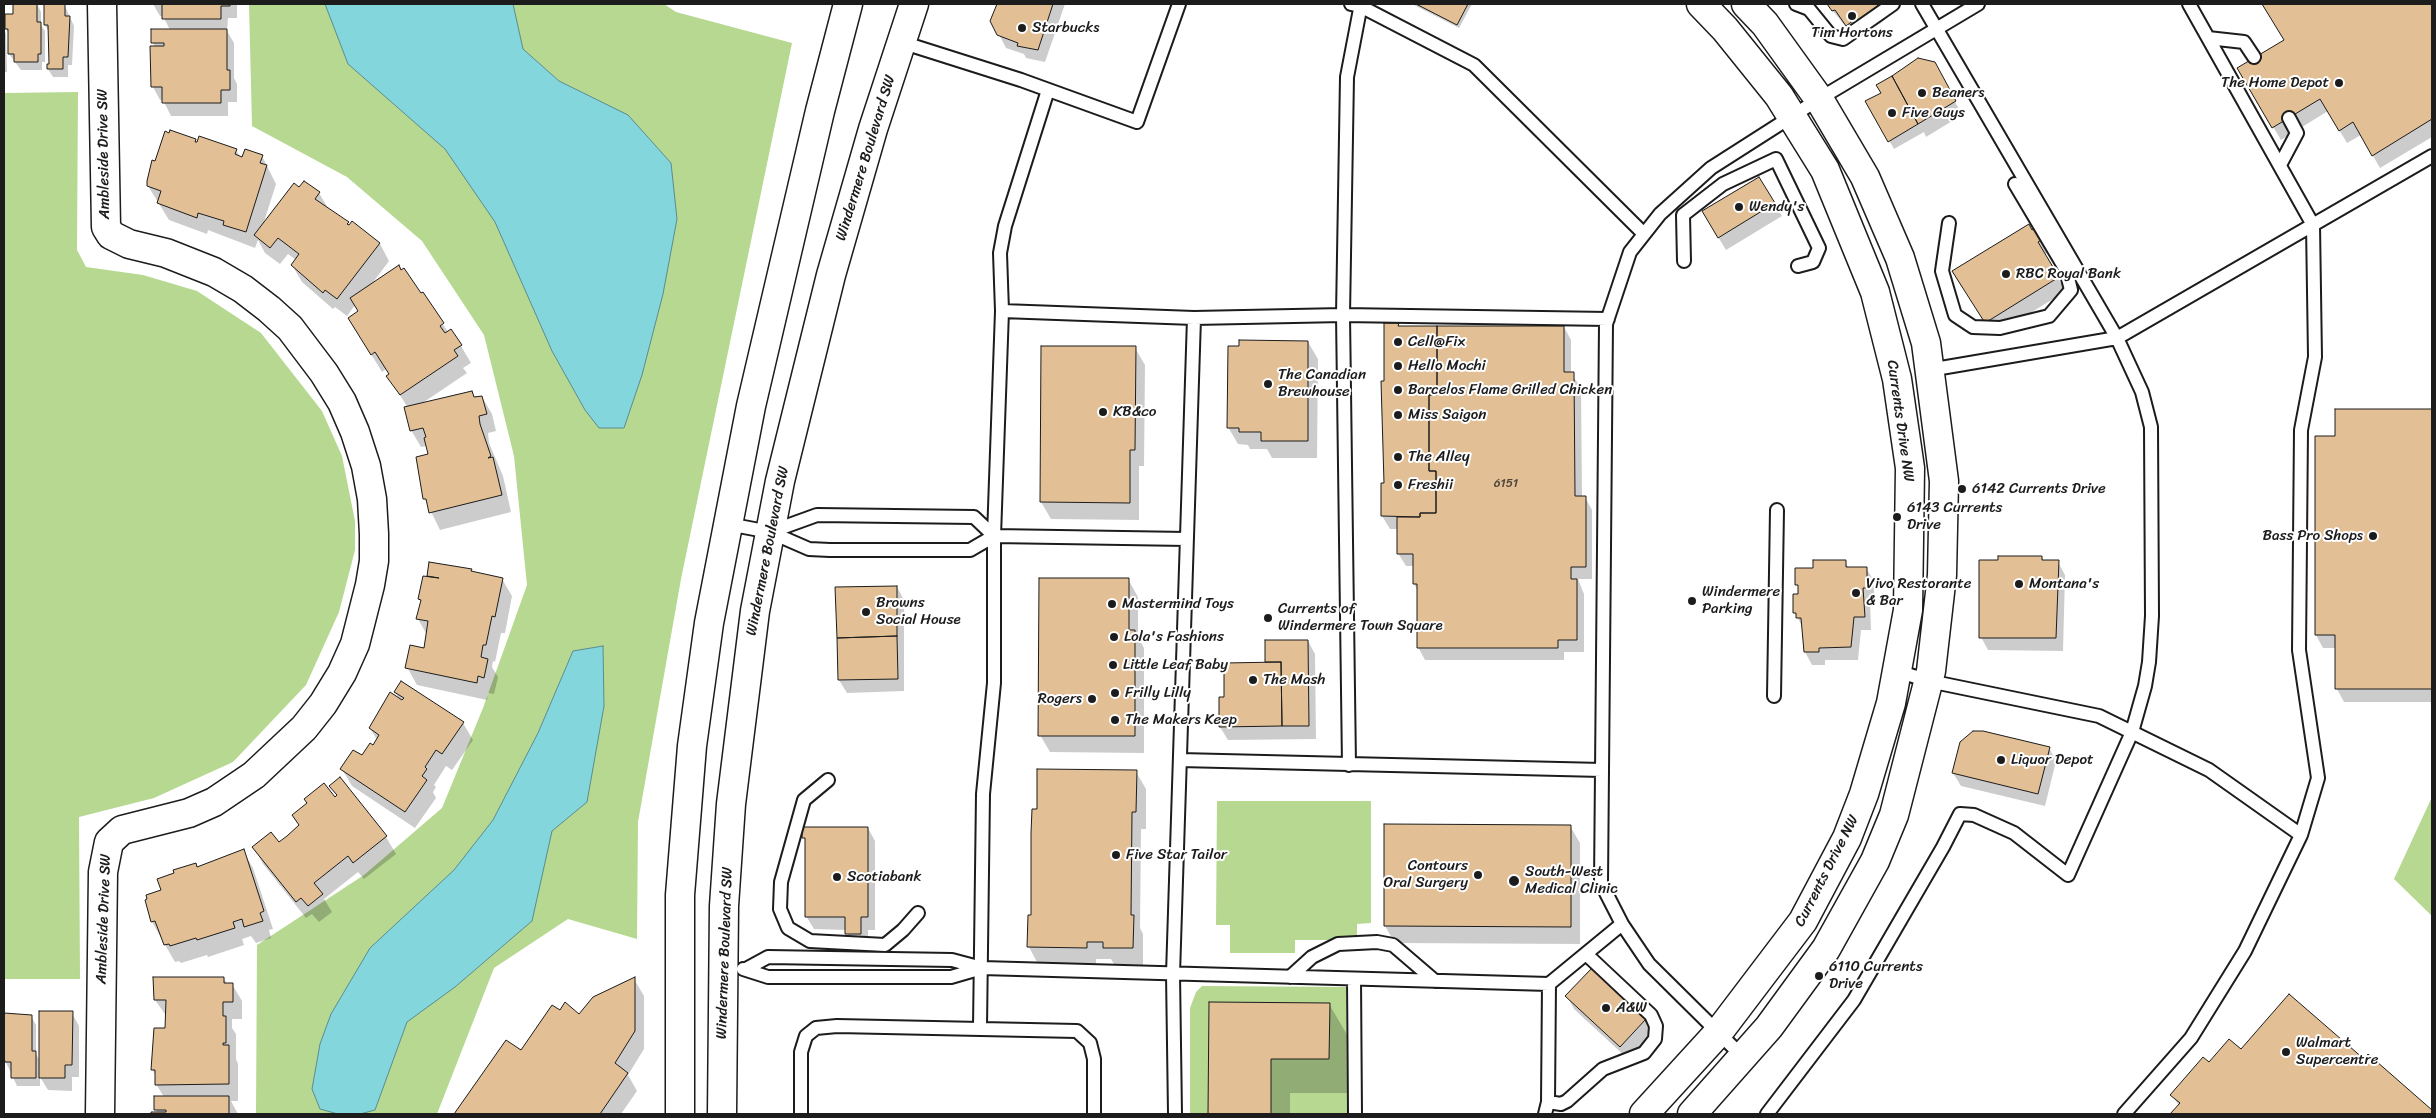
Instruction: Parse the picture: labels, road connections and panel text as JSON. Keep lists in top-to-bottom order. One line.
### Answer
{"streets":{"street":["Ambleside Drive SW","Windermere Boulevard SW","Currents Drive NW"]},"places":["Tim Hortons","Starbucks","The Home Depot","Beaners","Five Guys","Wendy's","RBC Royal Bank","Cell@Fix","Hello Mochi","The Canadian Brewhouse","Barcelos Flame Grilled Chicken","KB&co","Miss Saigon","The Alley","Freshii","6142 Currents Drive","6143 Currents Drive","Bass Pro Shops","Montana's","Vivo Restorante & Bar","Windermere Parking","Mastermind Toys","Browns Social House","Currents of Windermere Town Square","Lola's Fashions","Little Leaf Baby","The Mash","Frilly Lilly","Rogers","The Makers Keep","Liquor Depot","Five Star Tailor","Contours Oral Surgery","Scotiabank","South-West Medical Clinic","6110 Currents Drive","A&W","Walmart Supercentre"],"house_numbers":["6151"]}
